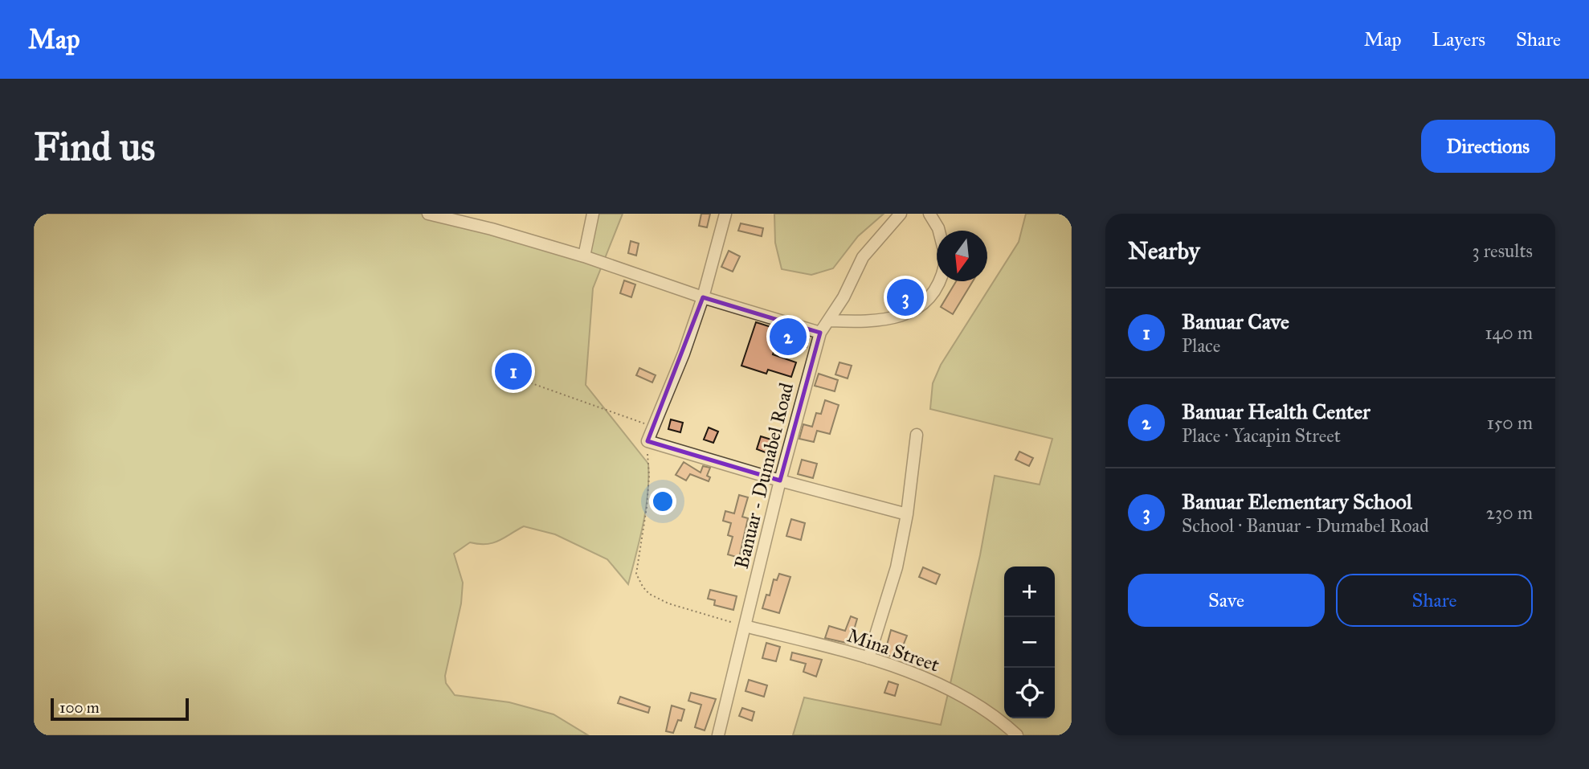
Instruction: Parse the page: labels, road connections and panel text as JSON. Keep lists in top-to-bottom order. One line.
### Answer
{"streets":{"street":["Banuar - Dumabel Road","Mina Street"]},"crossings":[["Banuar - Dumabel Road","Mina Street"]],"scale_bar":"100 m","north":"bottom","page":{"header":"Map","nav":["Map","Layers","Share"],"buttons":["Directions",["Save","Share"]],"title":"Find us","heading":["Nearby","3 results"],"pins":["3","2","1"],"list":[{"mark":"1","name":"Banuar Cave","note":"Place","value":"140 m"},{"mark":"2","name":"Banuar Health Center","note":"Place · Yacapin Street","value":"150 m"},{"mark":"3","name":"Banuar Elementary School","note":"School · Banuar - Dumabel Road","value":"230 m"}],"map_buttons":["+","−"],"scale":"100 m"}}
